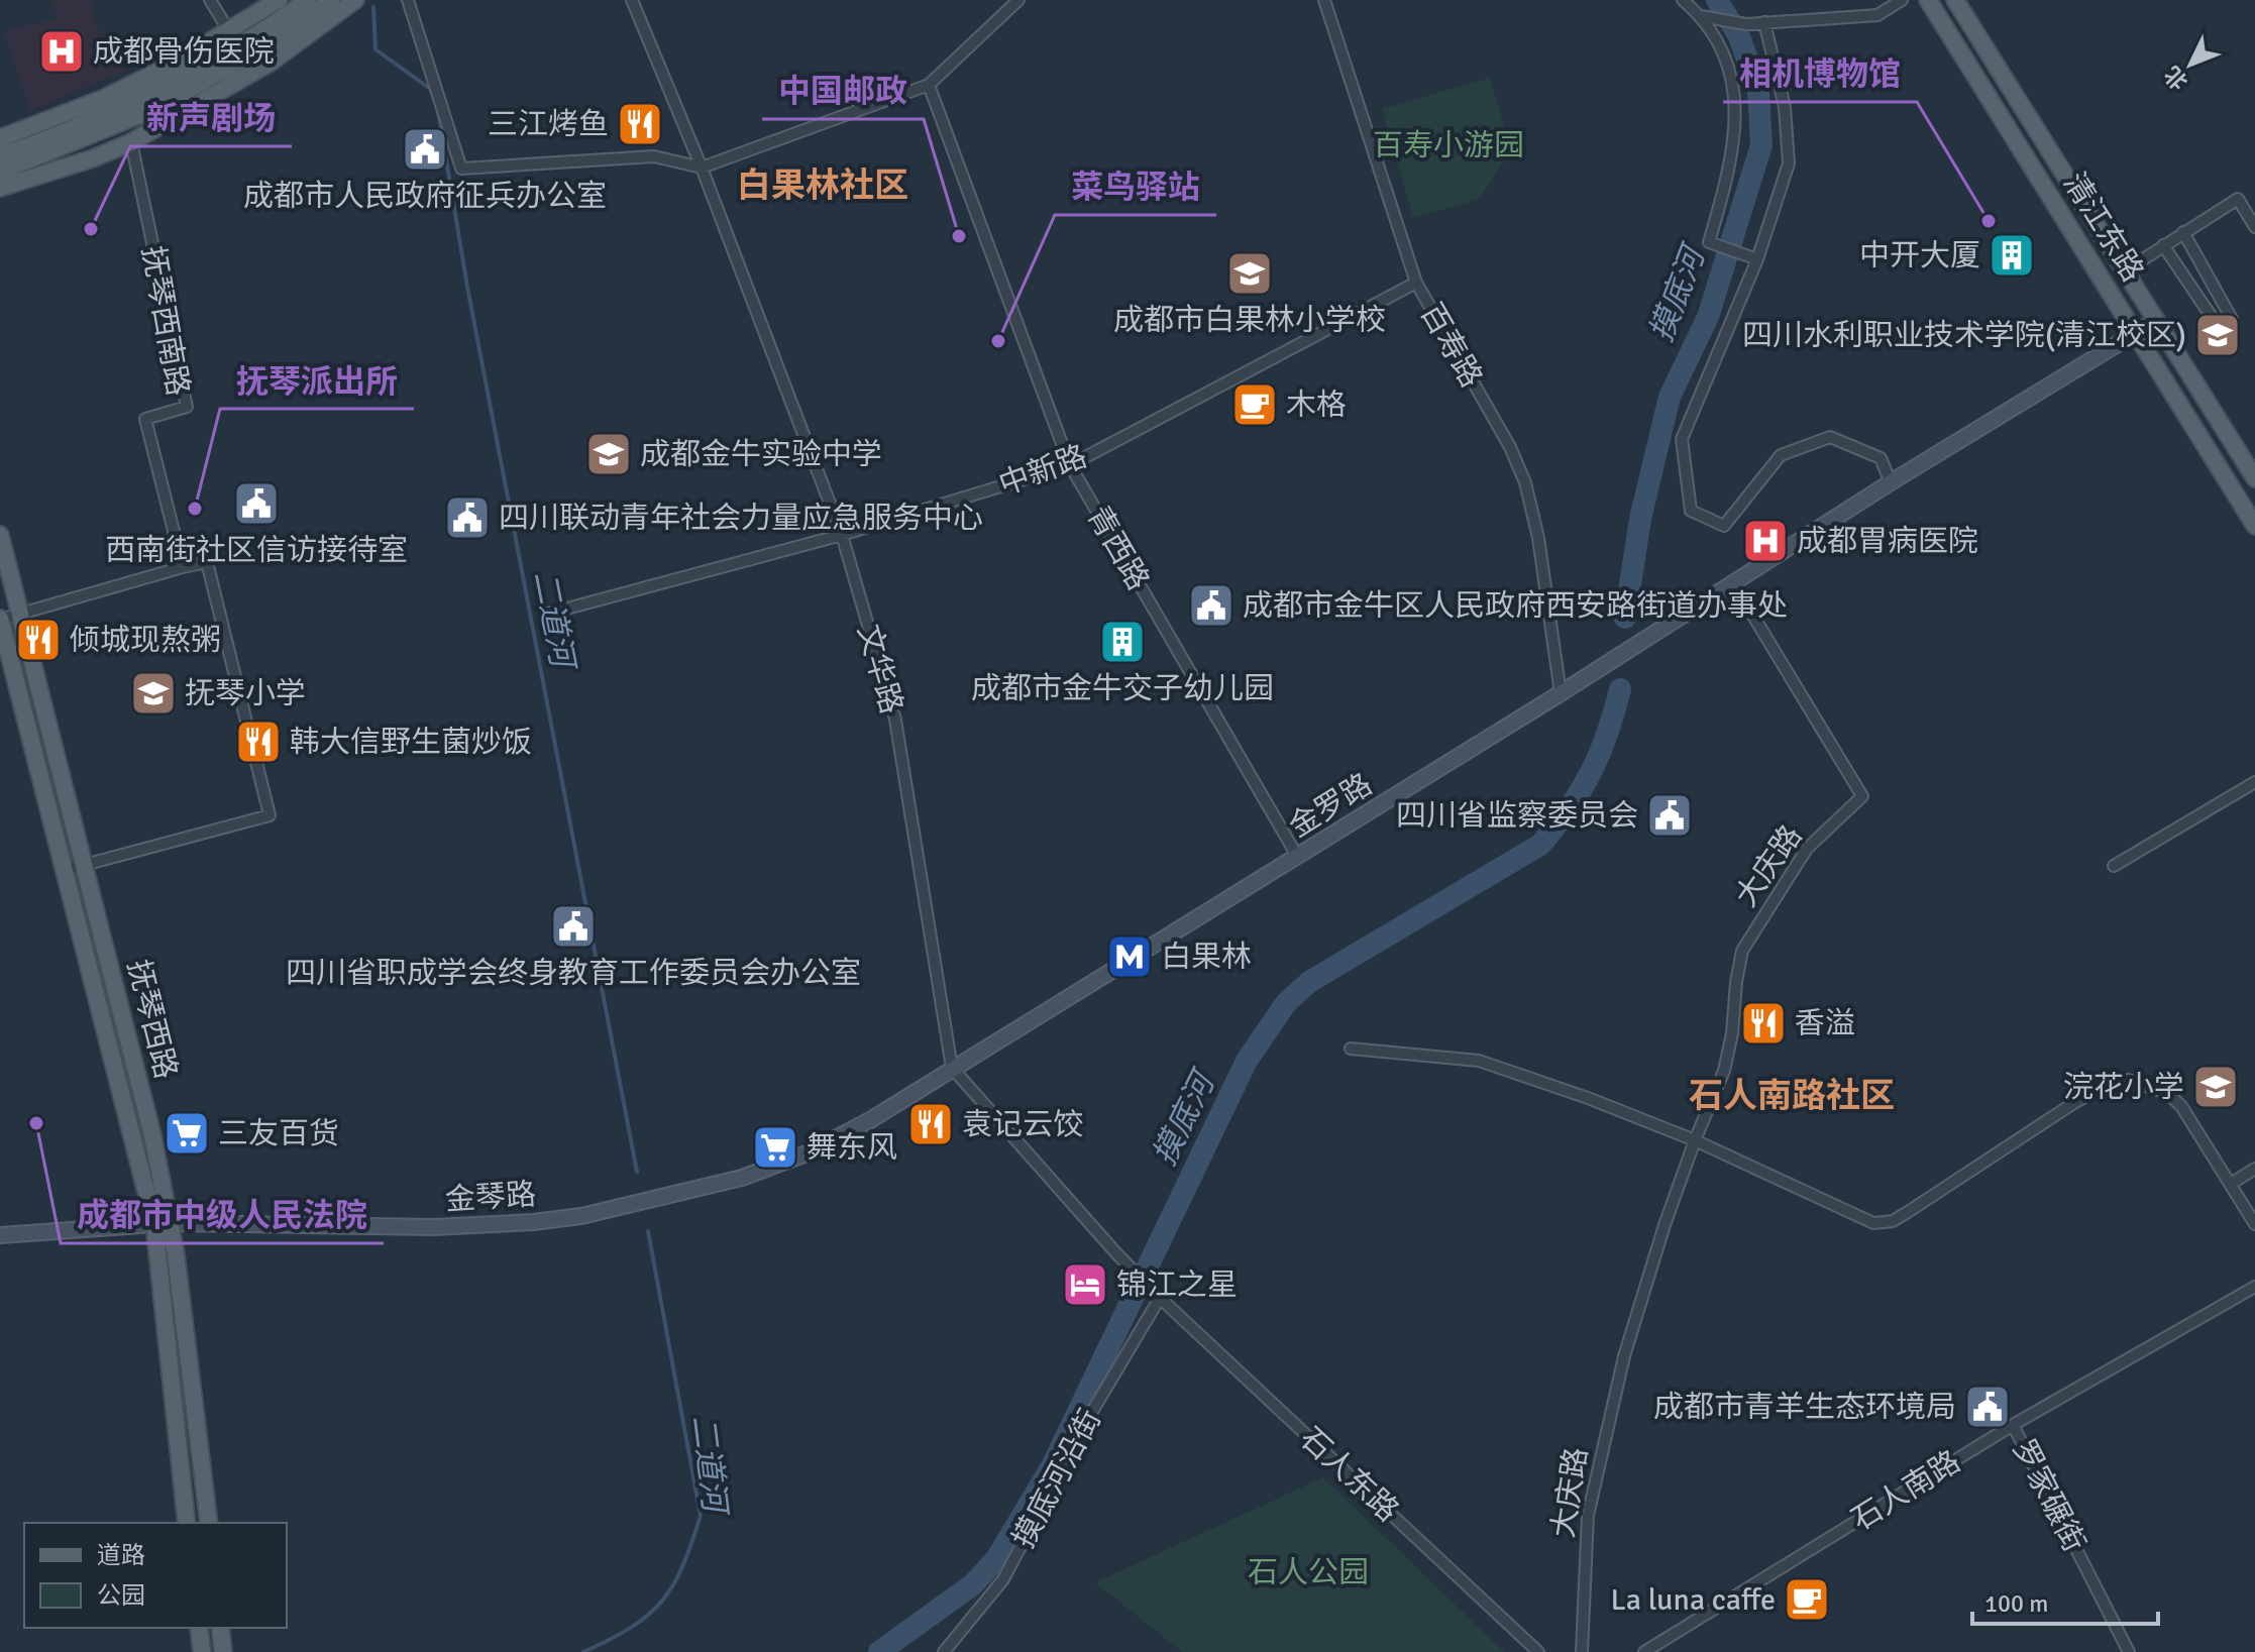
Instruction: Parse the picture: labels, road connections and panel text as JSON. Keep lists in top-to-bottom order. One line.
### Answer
{"streets":{"main road":["清江东路","抚琴西路"],"street":["抚琴西南路","百寿路","中新路","青西路","文华路","金罗路","大庆路","金琴路","石人东路","摸底河沿街","石人南路","罗家碾街"]},"crossings":[["百寿路","中新路"],["百寿路","金罗路"],["中新路","青西路"],["中新路","文华路"],["青西路","金罗路"],["文华路","金罗路"],["文华路","金琴路"],["金罗路","大庆路"],["金罗路","金琴路"],["抚琴西路","金琴路"],["石人东路","摸底河沿街"],["石人南路","罗家碾街"]],"districts":["白果林社区","石人南路社区"],"water":["摸底河","二道河"],"parks":["百寿小游园","石人公园"],"places":{"hospital":["成都骨伤医院","成都胃病医院"],"restaurant":["三江烤鱼","倾城现熬粥","韩大信野生菌炒饭","香溢","袁记云饺"],"public building":["成都市人民政府征兵办公室","西南街社区信访接待室","四川联动青年社会力量应急服务中心","成都市金牛区人民政府西安路街道办事处","四川省监察委员会","四川省职成学会终身教育工作委员会办公室","成都市青羊生态环境局"],"other":["相机博物馆","新声剧场","中国邮政","菜鸟驿站","抚琴派出所","成都市中级人民法院"],"building":["中开大厦","成都市金牛交子幼儿园"],"school or university":["成都市白果林小学校","四川水利职业技术学院(清江校区)","成都金牛实验中学","抚琴小学","浣花小学"],"cafe":["木格","La luna caffe"],"metro station":["白果林"],"supermarket":["三友百货","舞东风"],"hotel":["锦江之星"]},"legend":["道路","公园"],"scale_bar":"100 m","north":"bottom left"}
